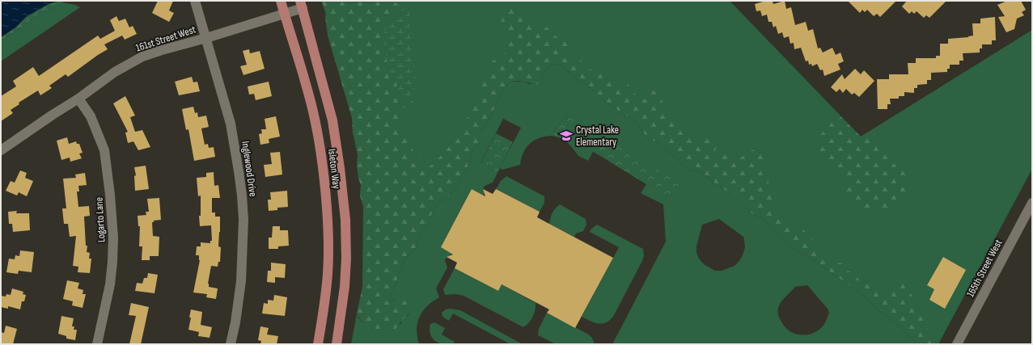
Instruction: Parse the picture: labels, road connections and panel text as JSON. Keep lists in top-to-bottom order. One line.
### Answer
{"streets":{"main road":["Isleton Way"],"street":["161st Street West","Inglewood Drive","Logarto Lane","165th Street West"]},"crossings":[["161st Street West","Inglewood Drive"],["161st Street West","Isleton Way"],["161st Street West","Logarto Lane"]],"places":{"school or university":["Crystal Lake Elementary"]}}
